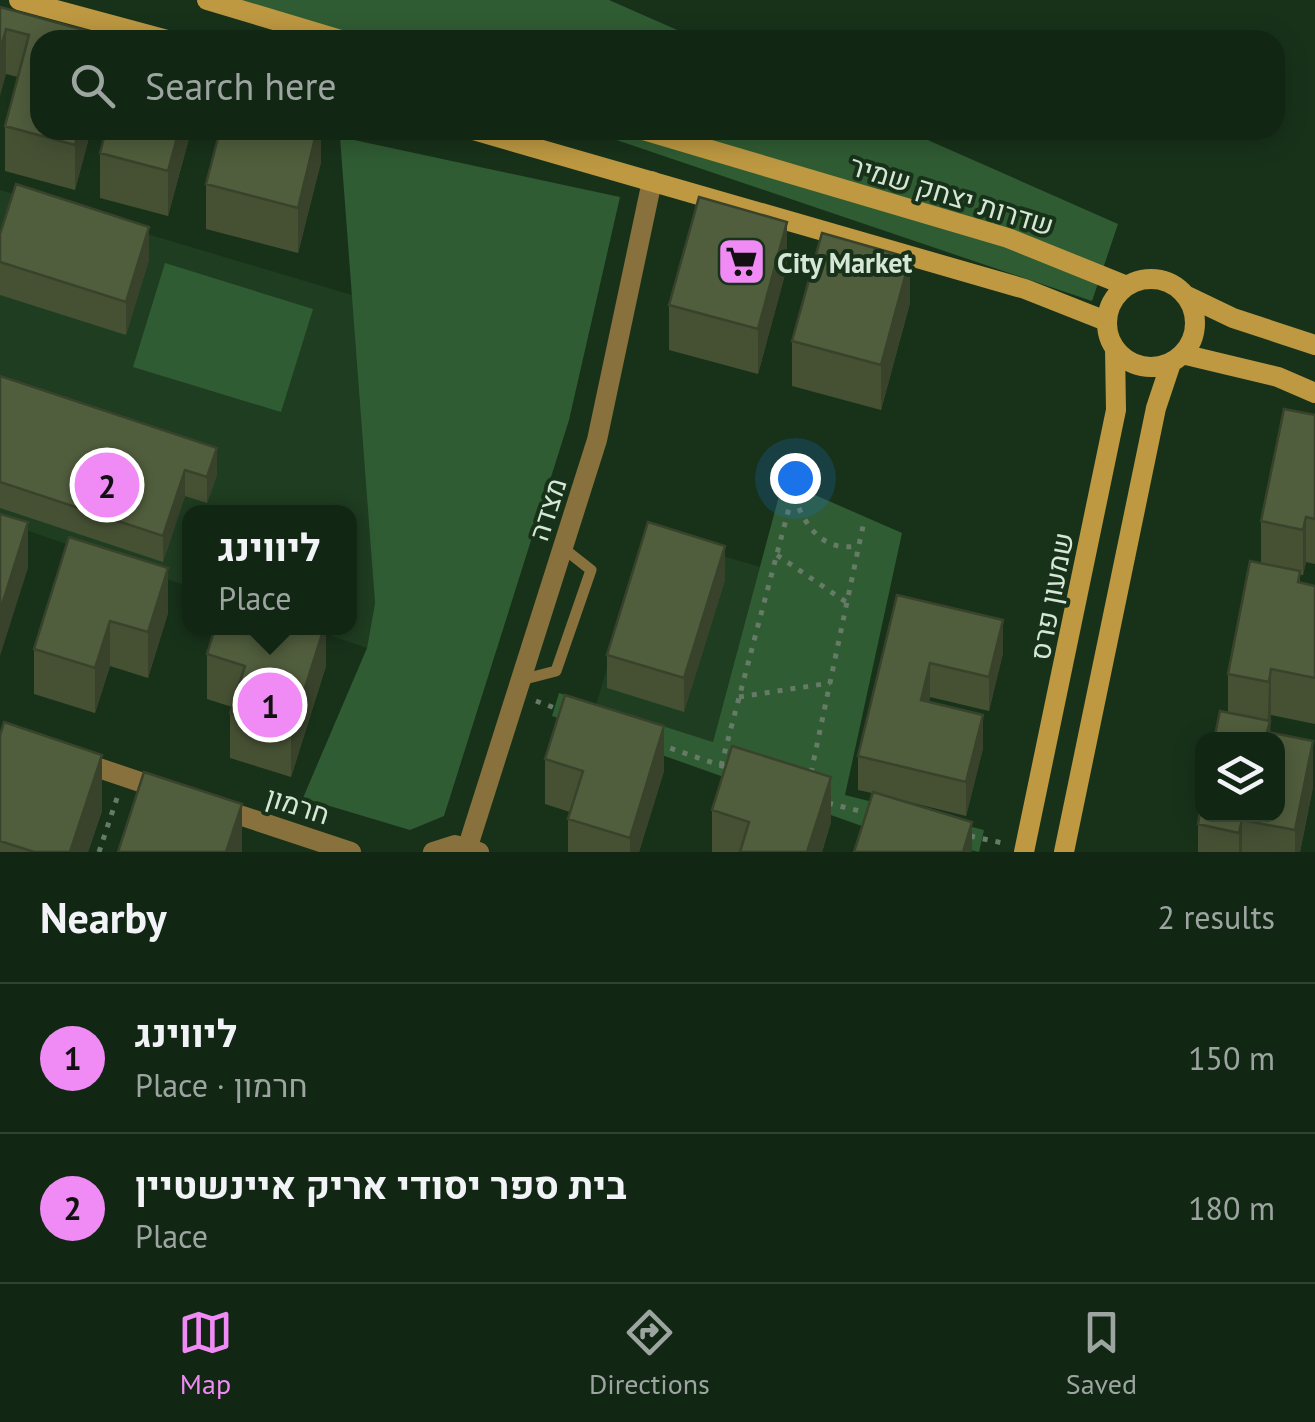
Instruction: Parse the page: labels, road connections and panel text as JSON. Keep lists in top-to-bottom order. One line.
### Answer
{"streets":{"street":["שדרות יצחק שמיר","מצדה","שמעון פרס","חרמון"]},"crossings":[["שדרות יצחק שמיר","שמעון פרס"]],"places":{"supermarket":["City Market"]},"page":{"search":"Search here","pins":["2","1"],"popup":["ליווינג","Place"],"heading":["Nearby","2 results"],"list":[{"mark":"1","name":"ליווינג","note":"Place · חרמון","value":"150 m"},{"mark":"2","name":"בית ספר יסודי אריק איינשטיין","note":"Place","value":"180 m"}],"nav":["Map","Directions","Saved"]}}
